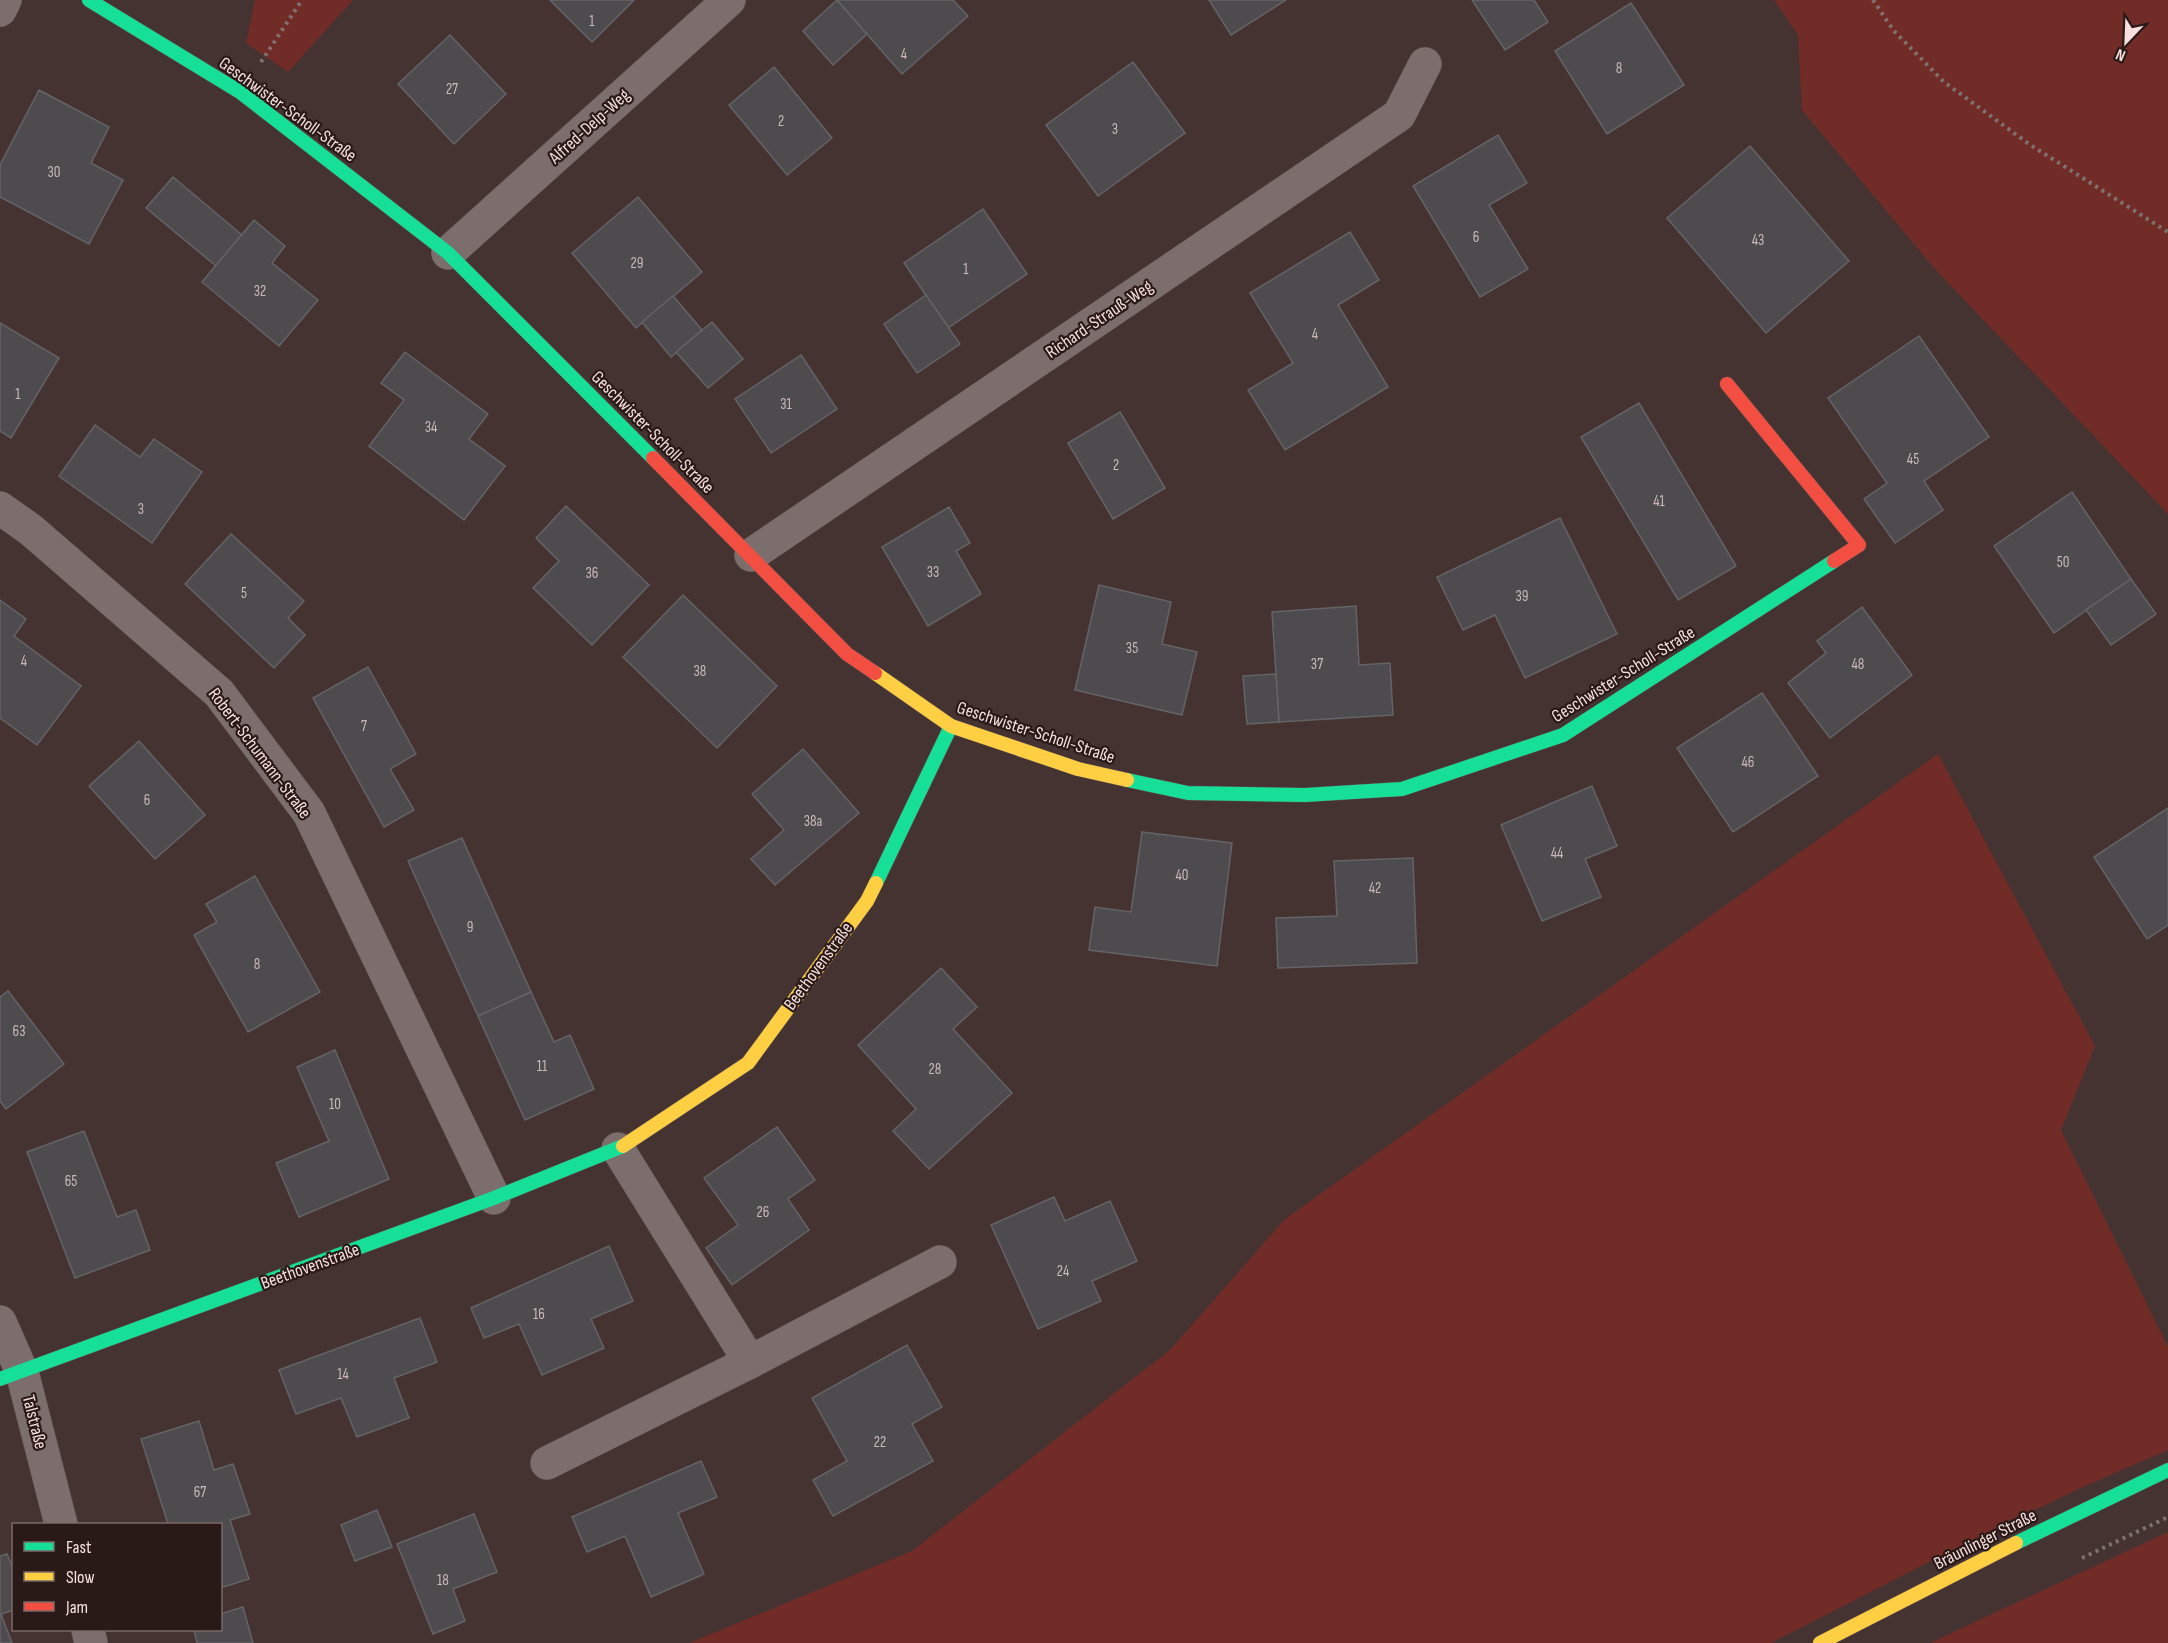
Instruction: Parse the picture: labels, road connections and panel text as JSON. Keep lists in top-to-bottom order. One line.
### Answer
{"streets":{"street":["Geschwister-Scholl-Straße","Alfred-Delp-Weg","Richard-Strauß-Weg","Robert-Schumann-Straße","Beethovenstraße","Talstraße","Bräunlinger Straße"]},"crossings":[["Geschwister-Scholl-Straße","Alfred-Delp-Weg"],["Geschwister-Scholl-Straße","Richard-Strauß-Weg"],["Geschwister-Scholl-Straße","Beethovenstraße"],["Robert-Schumann-Straße","Beethovenstraße"],["Beethovenstraße","Talstraße"]],"house_numbers":["1","4","8","27","2","3","30","6","43","29","1","32","4","1","31","34","45","2","41","3","50","33","36","5","39","35","4","37","48","38","7","46","6","38a","44","40","42","9","8","63","11","28","10","65","26","24","16","14","22","67","18"],"legend":["Fast","Slow","Jam"],"north":"bottom left"}
